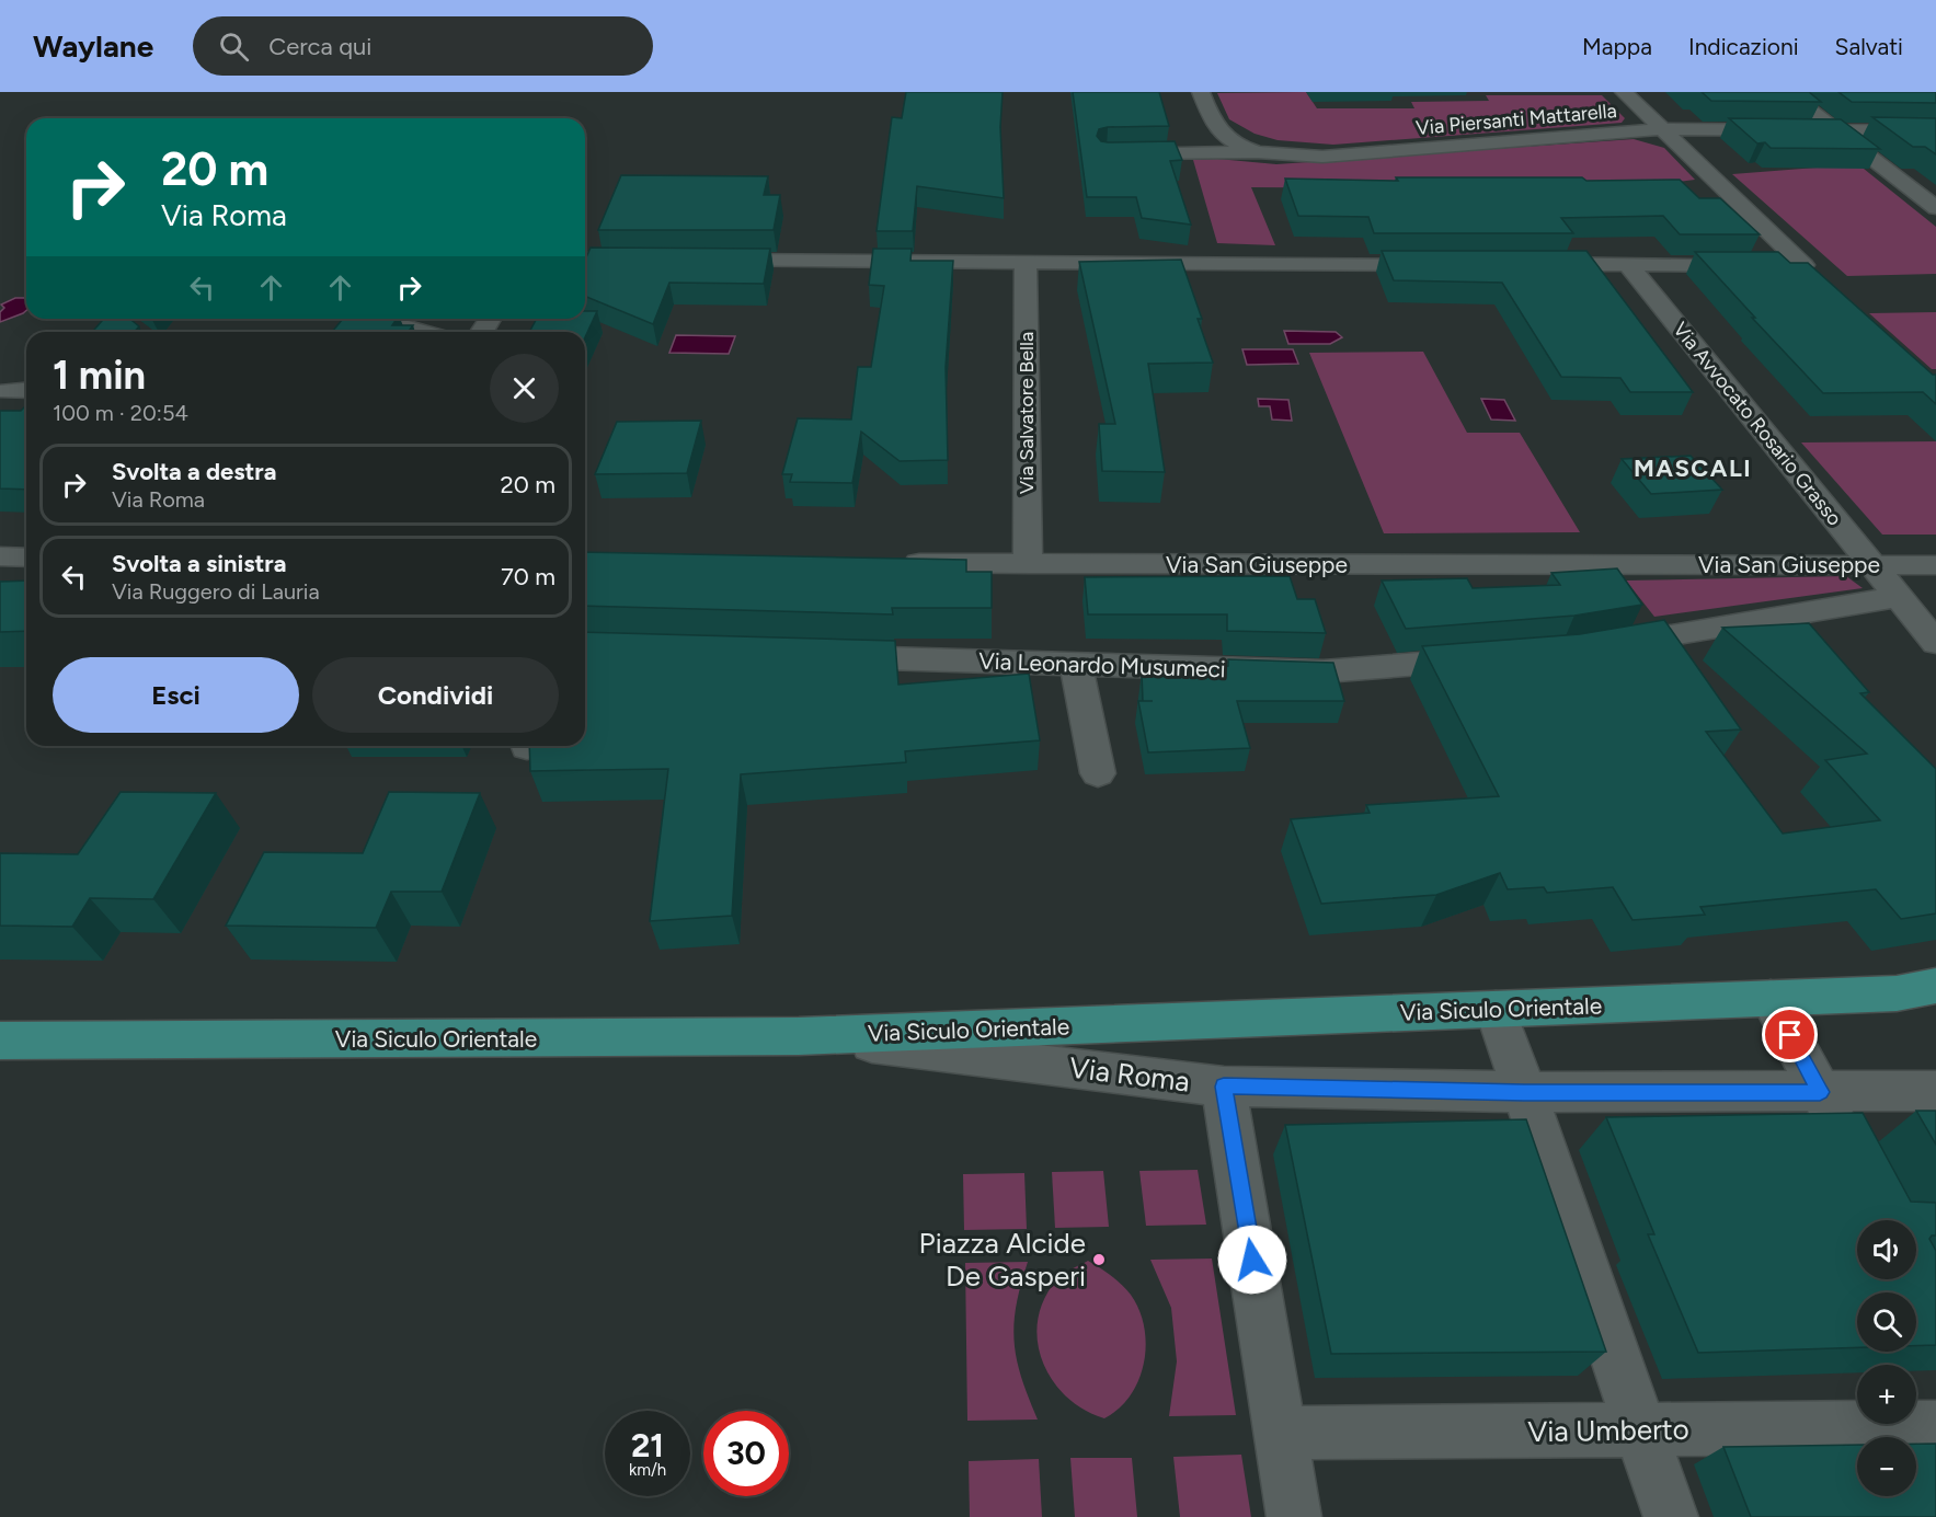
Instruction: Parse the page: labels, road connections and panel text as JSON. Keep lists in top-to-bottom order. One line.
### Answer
{"streets":{"main road":["Via Siculo Orientale"],"street":["Via Piersanti Mattarella","Via Salvatore Bella","Via Avvocato Rosario Grasso","Via San Giuseppe","Via Leonardo Musumeci","Via Roma","Via Umberto"]},"crossings":[["Via Salvatore Bella","Via San Giuseppe"],["Via Avvocato Rosario Grasso","Via San Giuseppe"],["Via Siculo Orientale","Via Roma"]],"districts":["MASCALI"],"places":["Piazza Alcide De Gasperi"],"page":{"header":"Waylane","search":"Cerca qui","nav":["Mappa","Indicazioni","Salvati"],"turn":["20 m","Via Roma"],"heading":["1 min","100 m · 20:54"],"list":[{"name":"Svolta a destra","note":"Via Roma","value":"20 m"},{"name":"Svolta a sinistra","note":"Via Ruggero di Lauria","value":"70 m"}],"buttons":["Esci","Condividi"],"map_buttons":["+","−"],"speed":"21 km/h","limit":"30"}}
